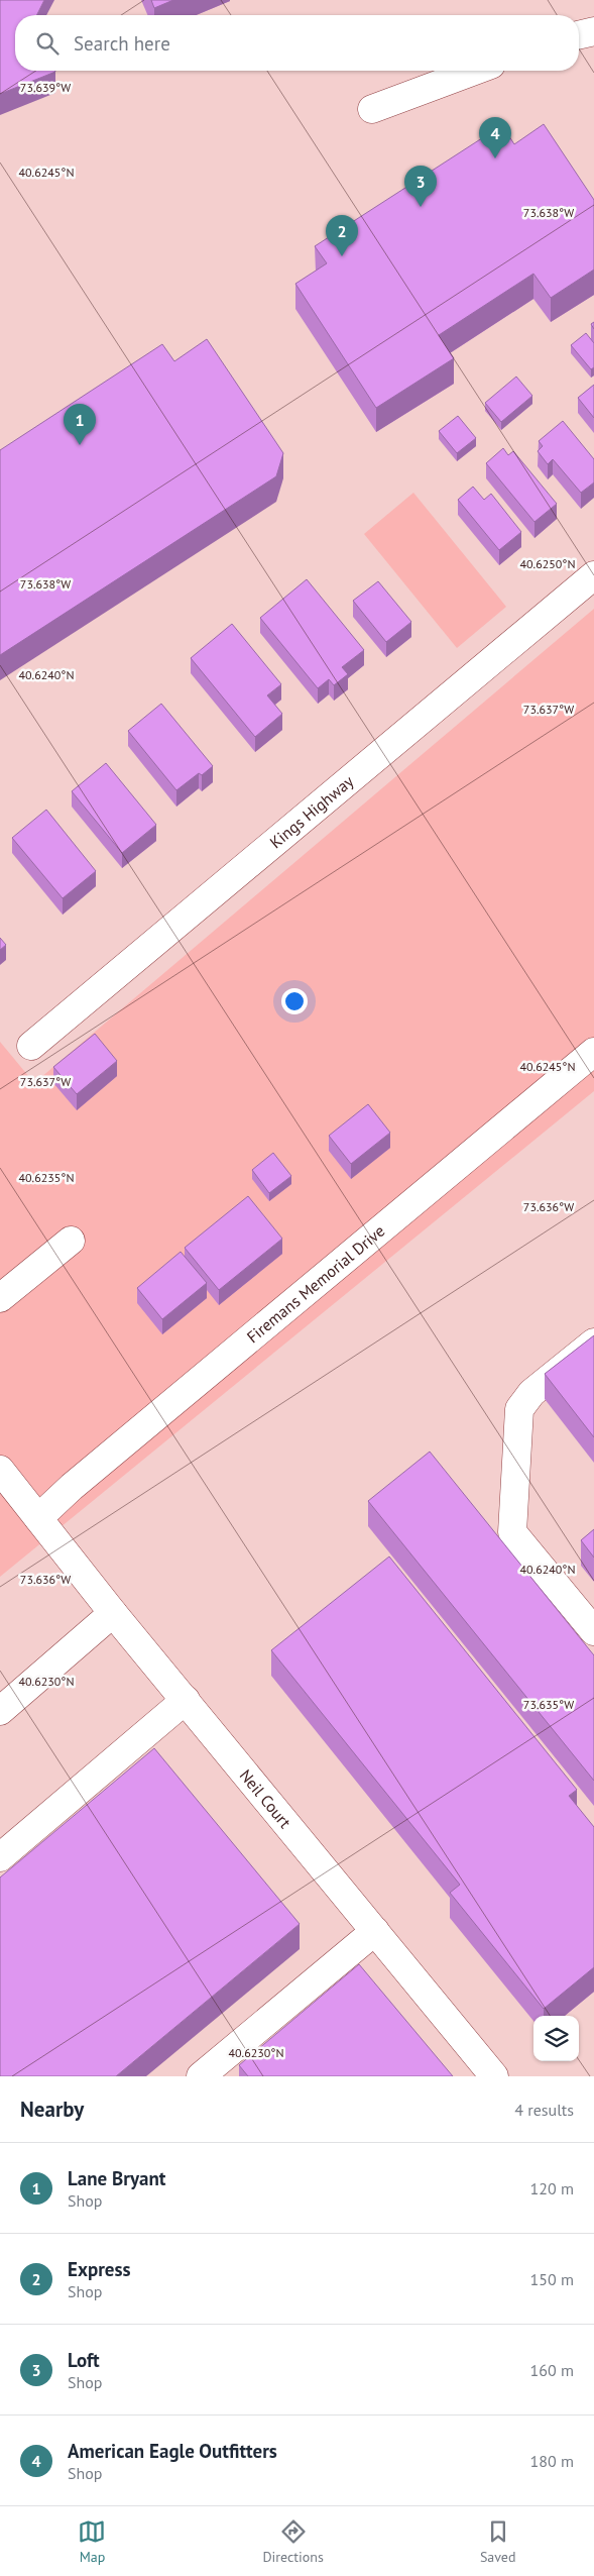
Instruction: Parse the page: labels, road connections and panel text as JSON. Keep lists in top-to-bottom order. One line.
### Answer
{"streets":{"street":["Kings Highway","Firemans Memorial Drive","Neil Court"]},"crossings":[["Firemans Memorial Drive","Neil Court"]],"page":{"search":"Search here","pins":["4","3","2","1"],"heading":["Nearby","4 results"],"list":[{"mark":"1","name":"Lane Bryant","note":"Shop","value":"120 m"},{"mark":"2","name":"Express","note":"Shop","value":"150 m"},{"mark":"3","name":"Loft","note":"Shop","value":"160 m"},{"mark":"4","name":"American Eagle Outfitters","note":"Shop","value":"180 m"}],"nav":["Map","Directions","Saved"]},"coordinates":["73.639°W","40.6245°N","73.638°W","40.6250°N","40.6240°N","73.637°W","40.6235°N","73.636°W","40.6230°N","73.635°W"]}
